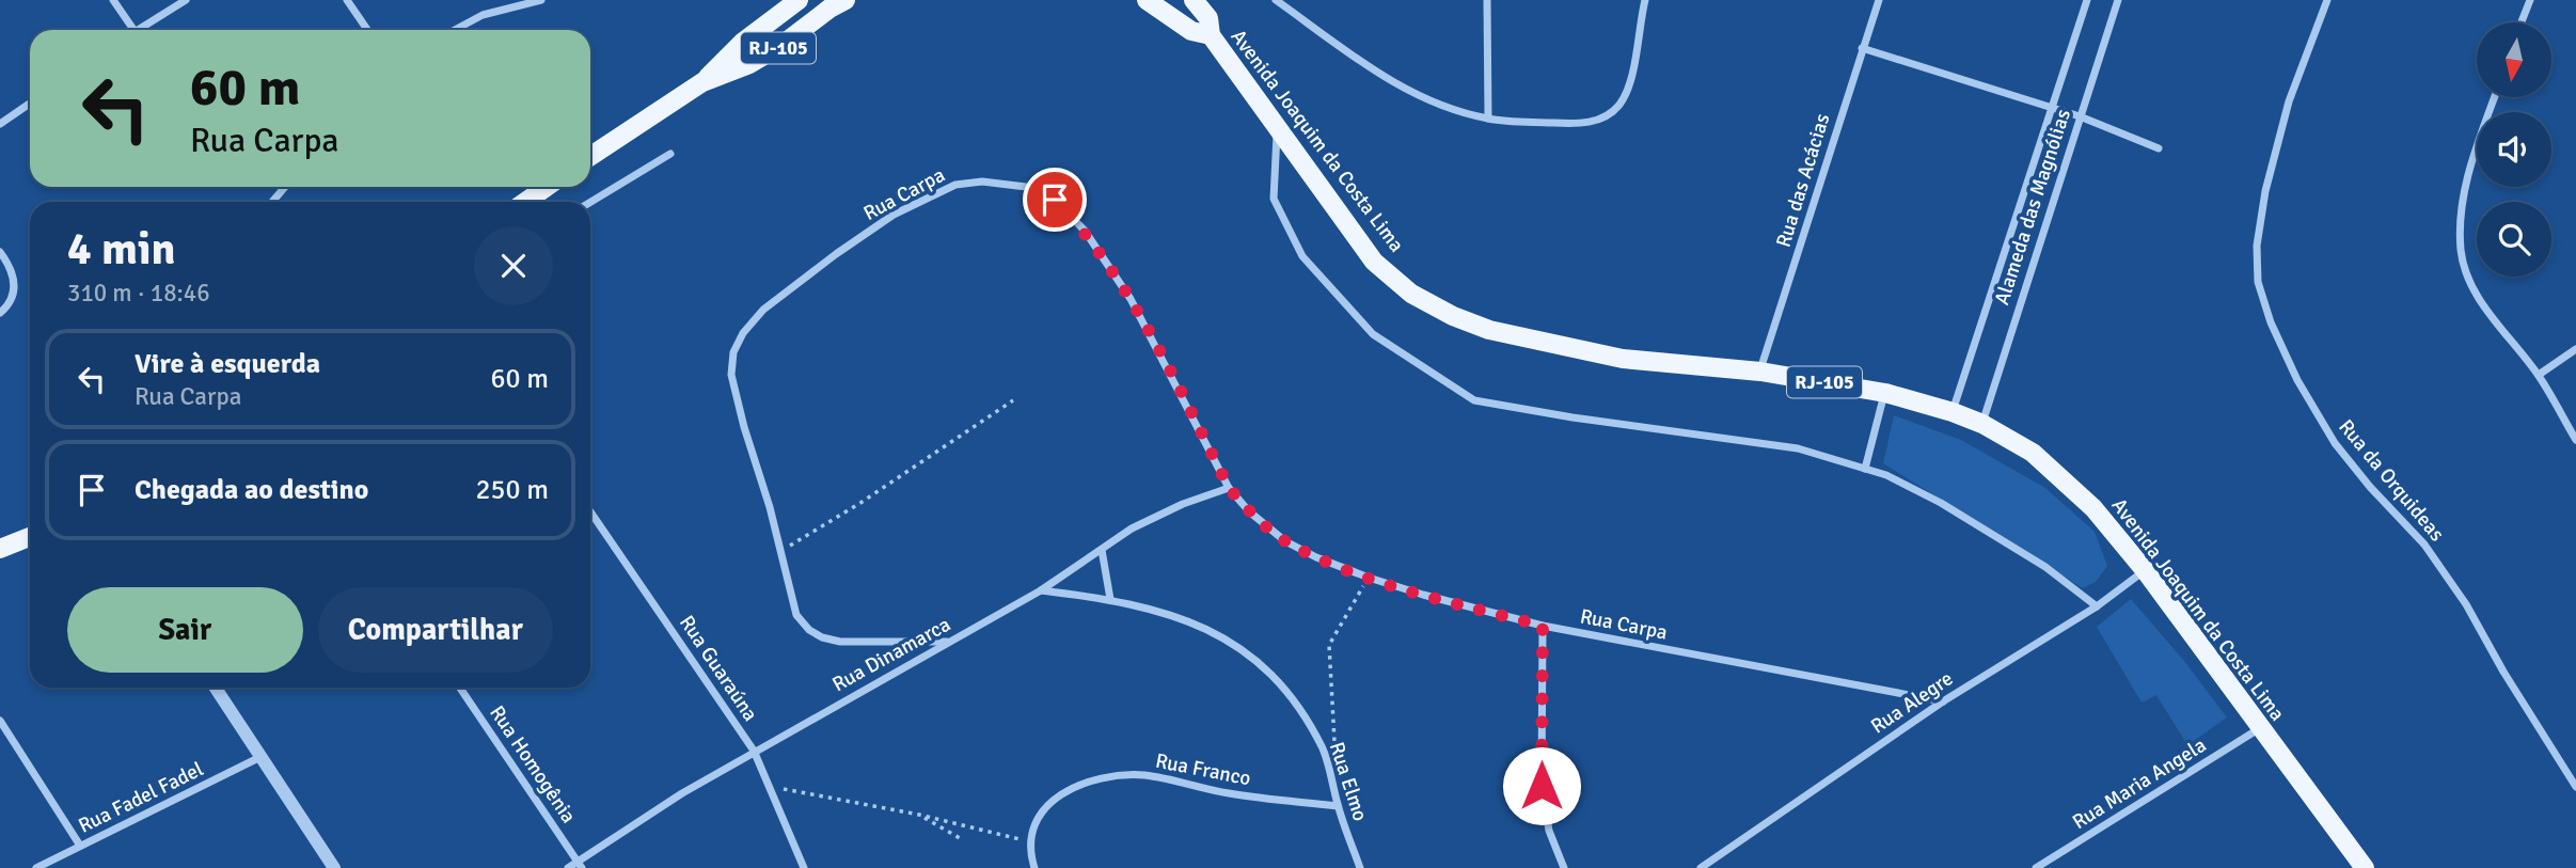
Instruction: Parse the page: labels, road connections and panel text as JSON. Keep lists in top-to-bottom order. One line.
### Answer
{"streets":{"main road":["RJ-105","Avenida Joaquim da Costa Lima"],"street":["Rua das Acácias","Rua Carpa","Alameda das Magnólias","Rua da Orquideas","Rua Dinamarca","Rua Guaraúna","Rua Alegre","Rua Homogênia","Rua Franco","Rua Elmo","Rua Maria Angela","Rua Fadel Fadel"]},"crossings":[["Avenida Joaquim da Costa Lima","Rua das Acácias"],["Avenida Joaquim da Costa Lima","Alameda das Magnólias"],["Avenida Joaquim da Costa Lima","Rua Alegre"],["Avenida Joaquim da Costa Lima","Rua Maria Angela"],["Rua Carpa","Rua Dinamarca"],["Rua Carpa","Rua Alegre"],["Rua Dinamarca","Rua Guaraúna"],["Rua Dinamarca","Rua Homogênia"],["Rua Dinamarca","Rua Elmo"],["Rua Franco","Rua Elmo"]],"north":"bottom","page":{"turn":["60 m","Rua Carpa"],"heading":["4 min","310 m · 18:46"],"list":[{"name":"Vire à esquerda","note":"Rua Carpa","value":"60 m"},{"name":"Chegada ao destino","value":"250 m"}],"buttons":["Sair","Compartilhar"]}}
